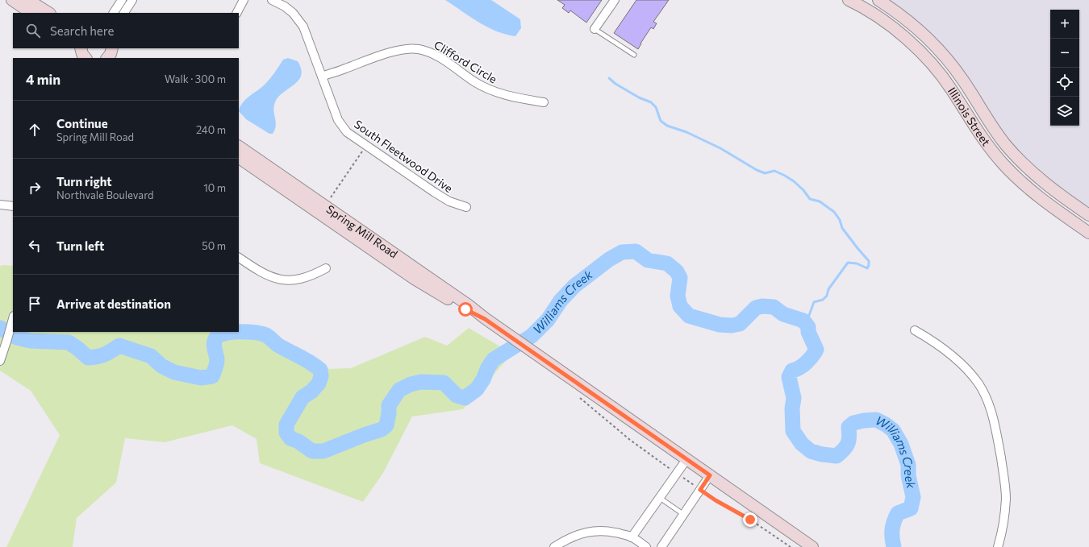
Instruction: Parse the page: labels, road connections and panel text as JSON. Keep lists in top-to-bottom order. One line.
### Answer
{"streets":{"street":["Clifford Circle","Illinois Street","South Fleetwood Drive","Spring Mill Road"]},"crossings":[["Clifford Circle","South Fleetwood Drive"]],"water":["Williams Creek"],"page":{"map_buttons":["+","−"],"search":"Search here","heading":["4 min","Walk · 300 m"],"list":[["Continue","Spring Mill Road","240 m"],["Turn right","Northvale Boulevard","10 m"],["Turn left","50 m"],"Arrive at destination"]}}
